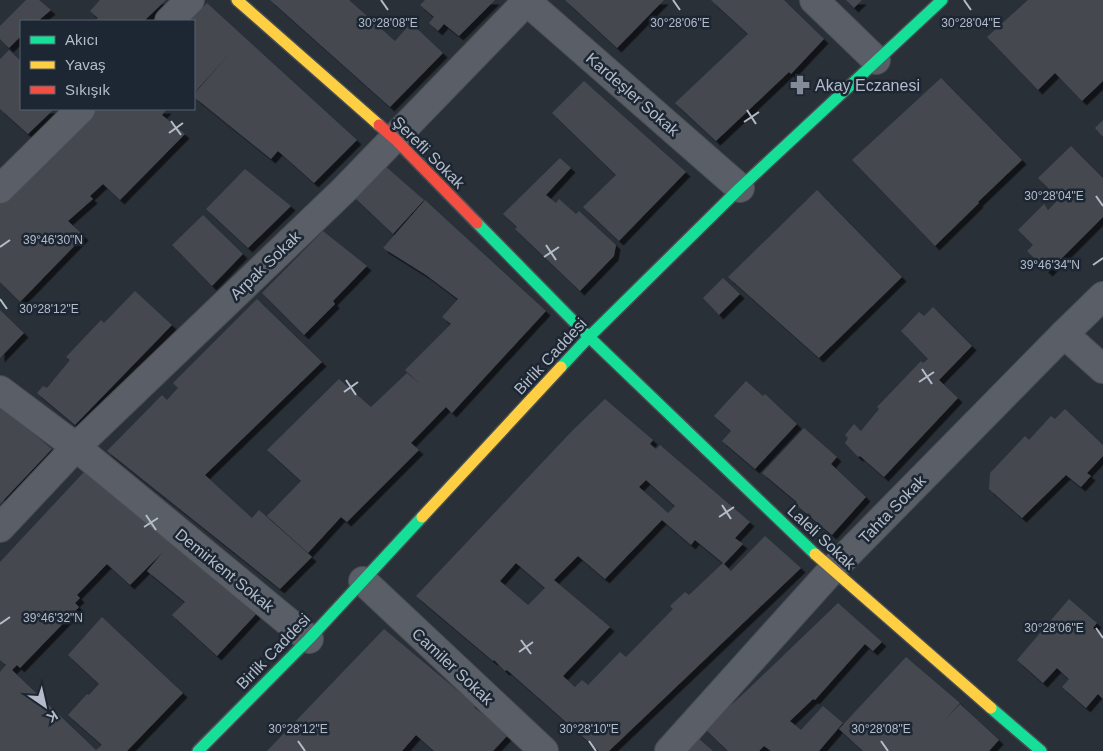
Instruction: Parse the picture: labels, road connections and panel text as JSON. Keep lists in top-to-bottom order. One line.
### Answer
{"streets":{"street":["Kardeşler Sokak","Şerefli Sokak","Arpak Sokak","Birlik Caddesi","Tahta Sokak","Laleli Sokak","Demirkent Sokak","Camiler Sokak"]},"crossings":[["Kardeşler Sokak","Arpak Sokak"],["Kardeşler Sokak","Birlik Caddesi"],["Şerefli Sokak","Arpak Sokak"],["Şerefli Sokak","Birlik Caddesi"],["Şerefli Sokak","Laleli Sokak"],["Arpak Sokak","Demirkent Sokak"],["Birlik Caddesi","Laleli Sokak"],["Birlik Caddesi","Demirkent Sokak"],["Birlik Caddesi","Camiler Sokak"],["Tahta Sokak","Laleli Sokak"]],"places":{"pharmacy":["Akay Eczanesi"]},"legend":["Akıcı","Yavaş","Sıkışık"],"north":"bottom right","coordinates":["30°28'08\"E","30°28'06\"E","30°28'04\"E","39°46'30\"N","39°46'34\"N","30°28'12\"E","39°46'32\"N","30°28'10\"E"]}
